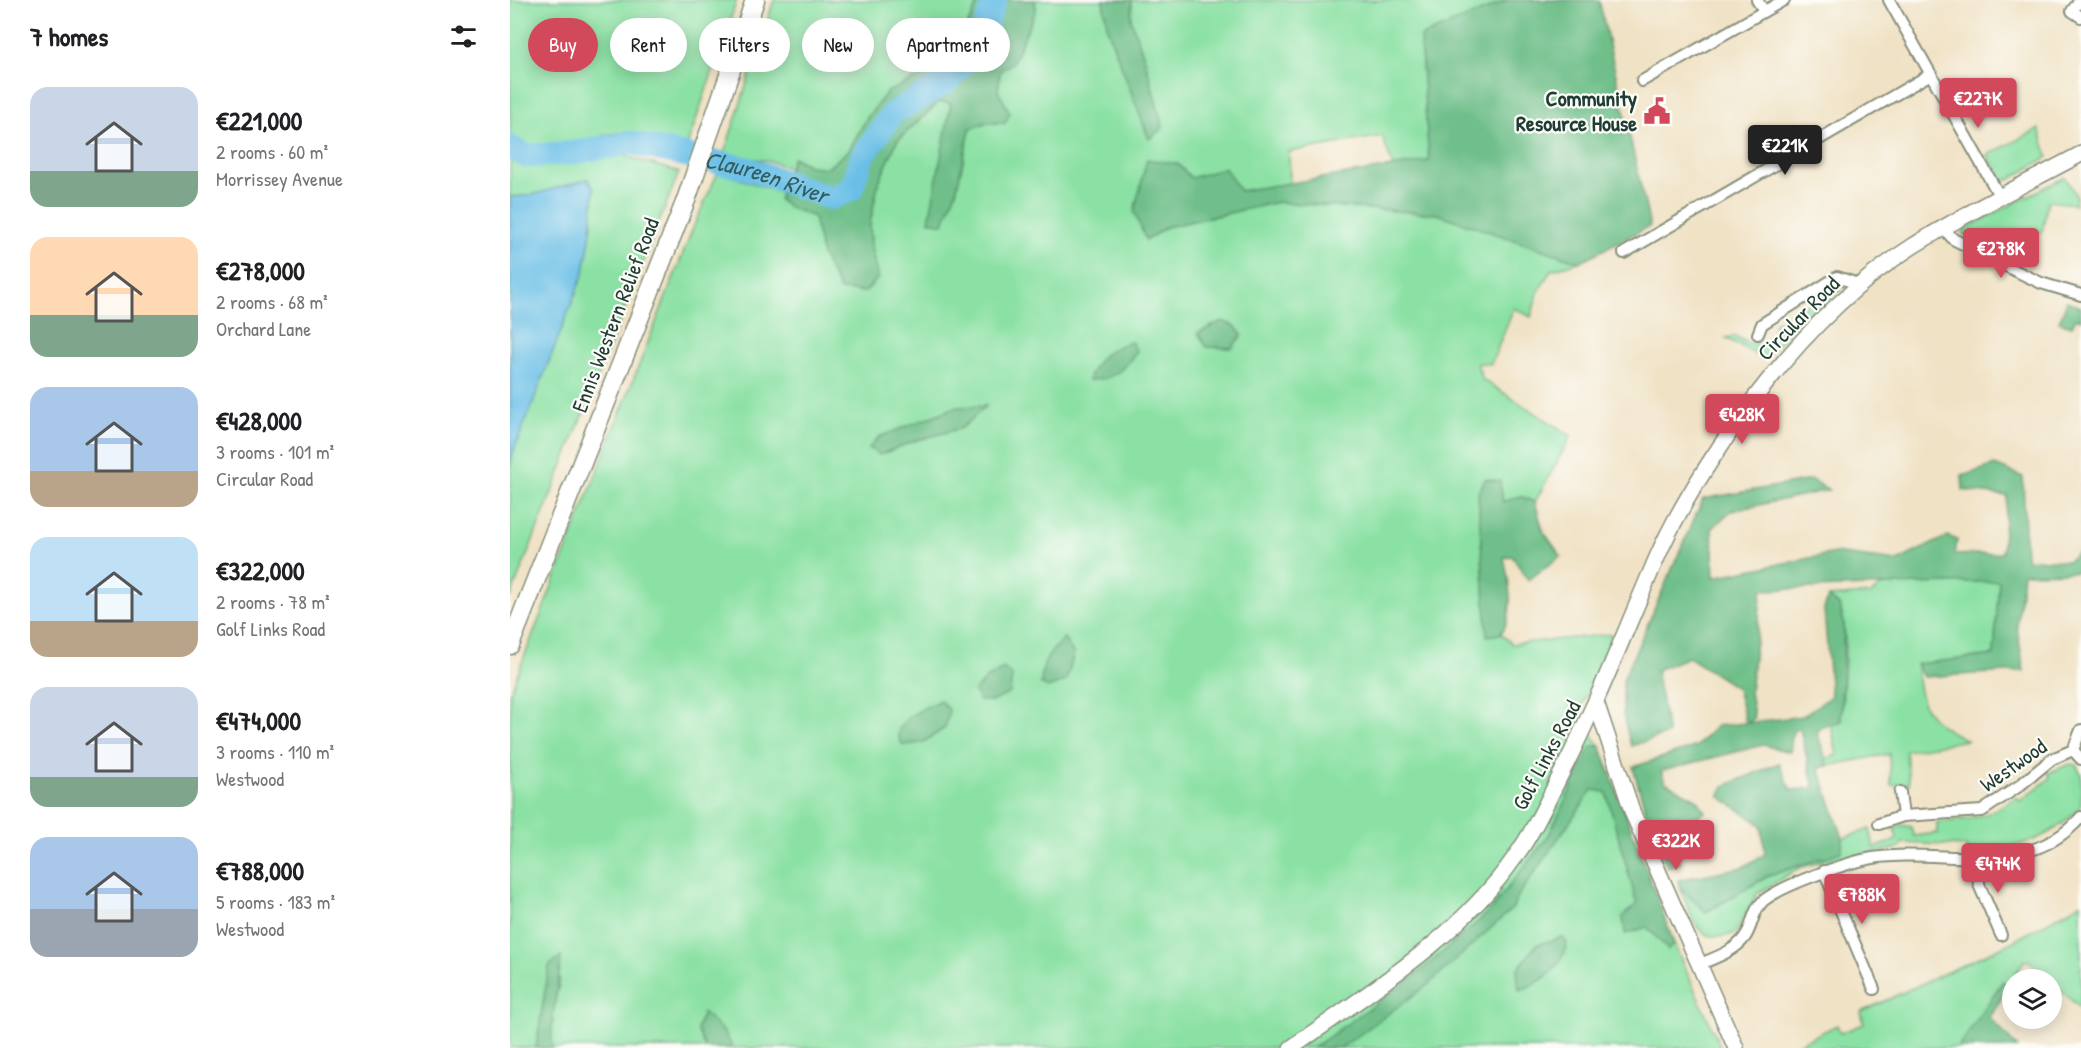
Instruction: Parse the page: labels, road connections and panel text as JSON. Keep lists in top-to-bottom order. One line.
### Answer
{"streets":{"main road":["Ennis Western Relief Road","Circular Road","Golf Links Road"],"street":["Westwood"]},"crossings":[["Circular Road","Golf Links Road"]],"water":["Claureen River"],"places":{"public building":["Community Resource House"]},"page":{"heading":"7 homes","chip":["Buy","Rent","Filters","New","Apartment"],"list":[{"name":"€221,000","note":"2 rooms · 60 m² · Morrissey Avenue"},{"name":"€278,000","note":"2 rooms · 68 m² · Orchard Lane"},{"name":"€428,000","note":"3 rooms · 101 m² · Circular Road"},{"name":"€322,000","note":"2 rooms · 78 m² · Golf Links Road"},{"name":"€474,000","note":"3 rooms · 110 m² · Westwood"},{"name":"€788,000","note":"5 rooms · 183 m² · Westwood"}],"price":["€227K","€221K","€278K","€428K","€322K","€474K","€788K"]}}
